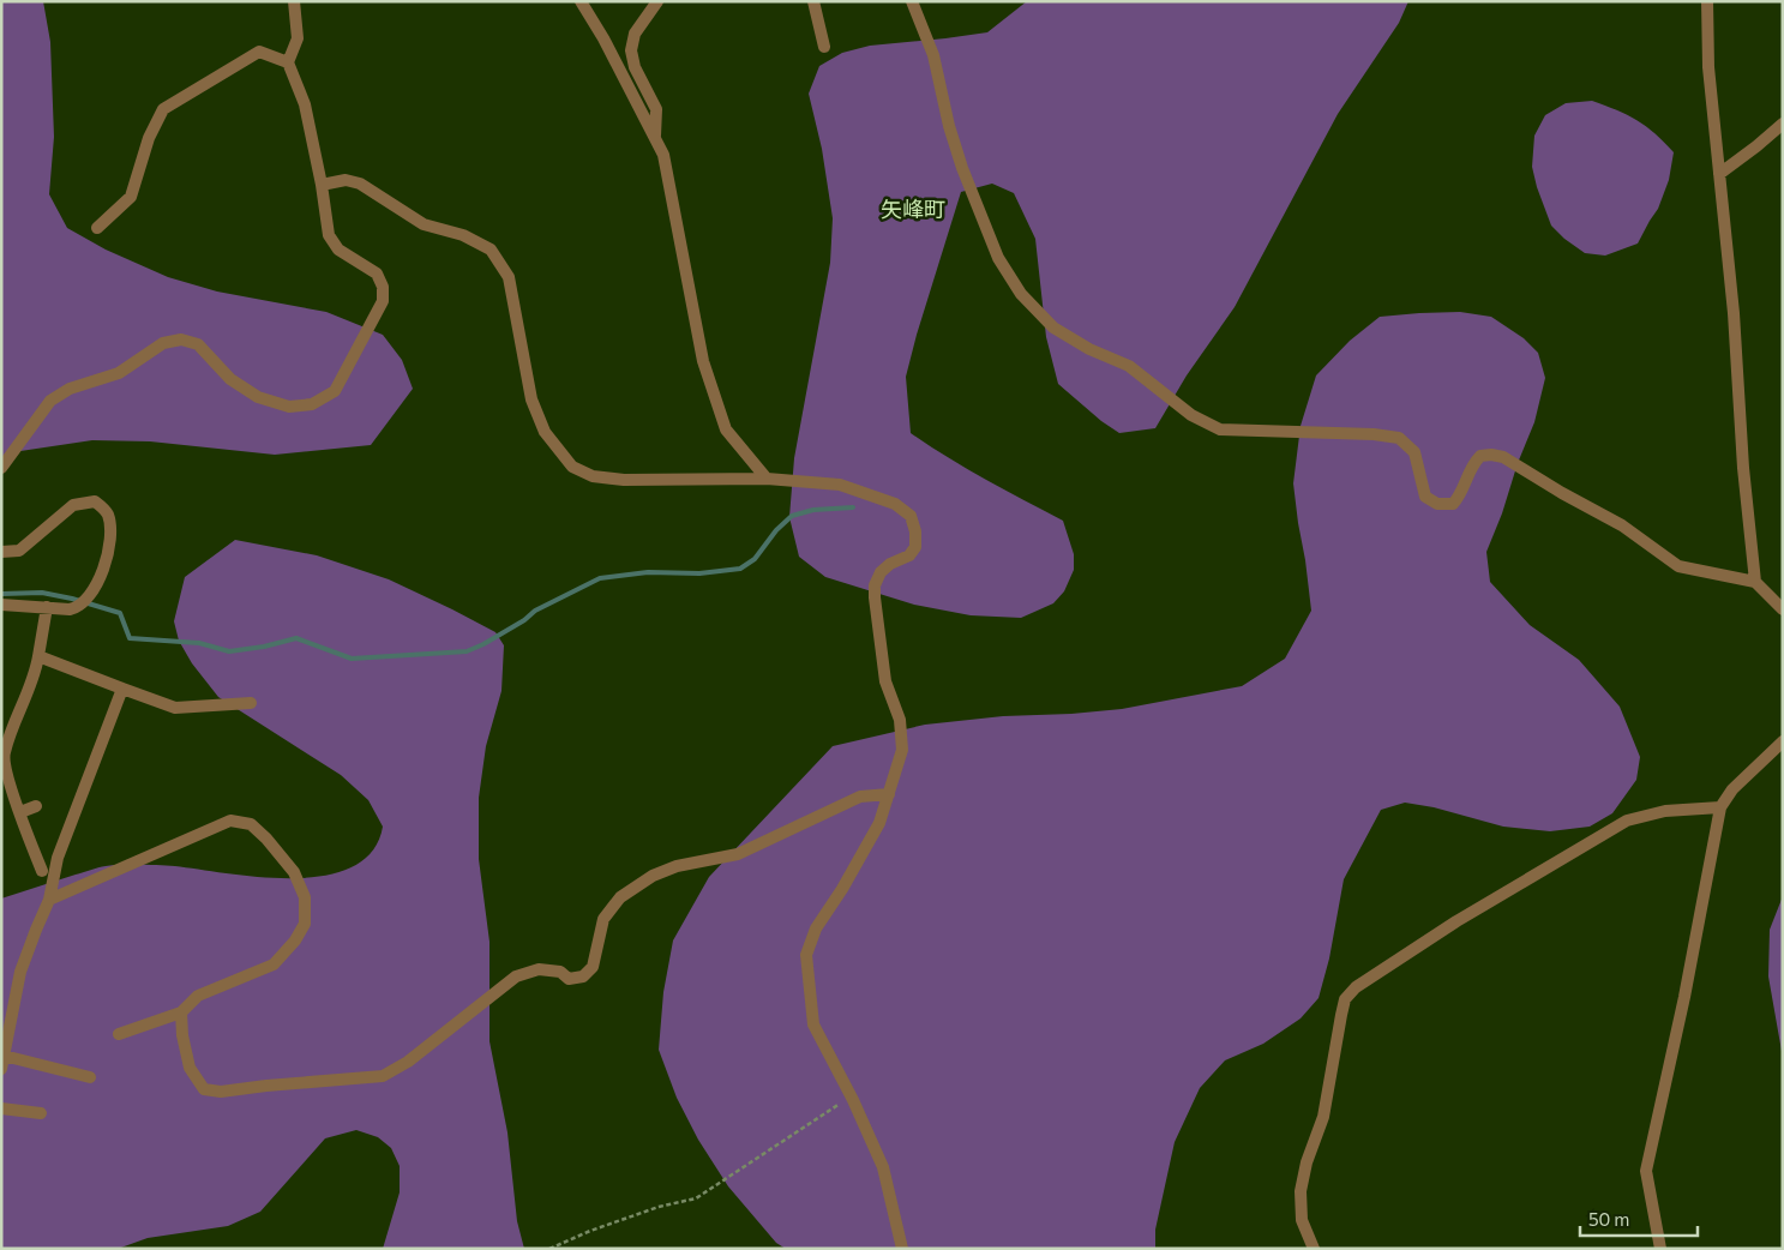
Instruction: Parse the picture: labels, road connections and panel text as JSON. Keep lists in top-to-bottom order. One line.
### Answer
{"districts":["矢峰町"],"scale_bar":"50 m"}
